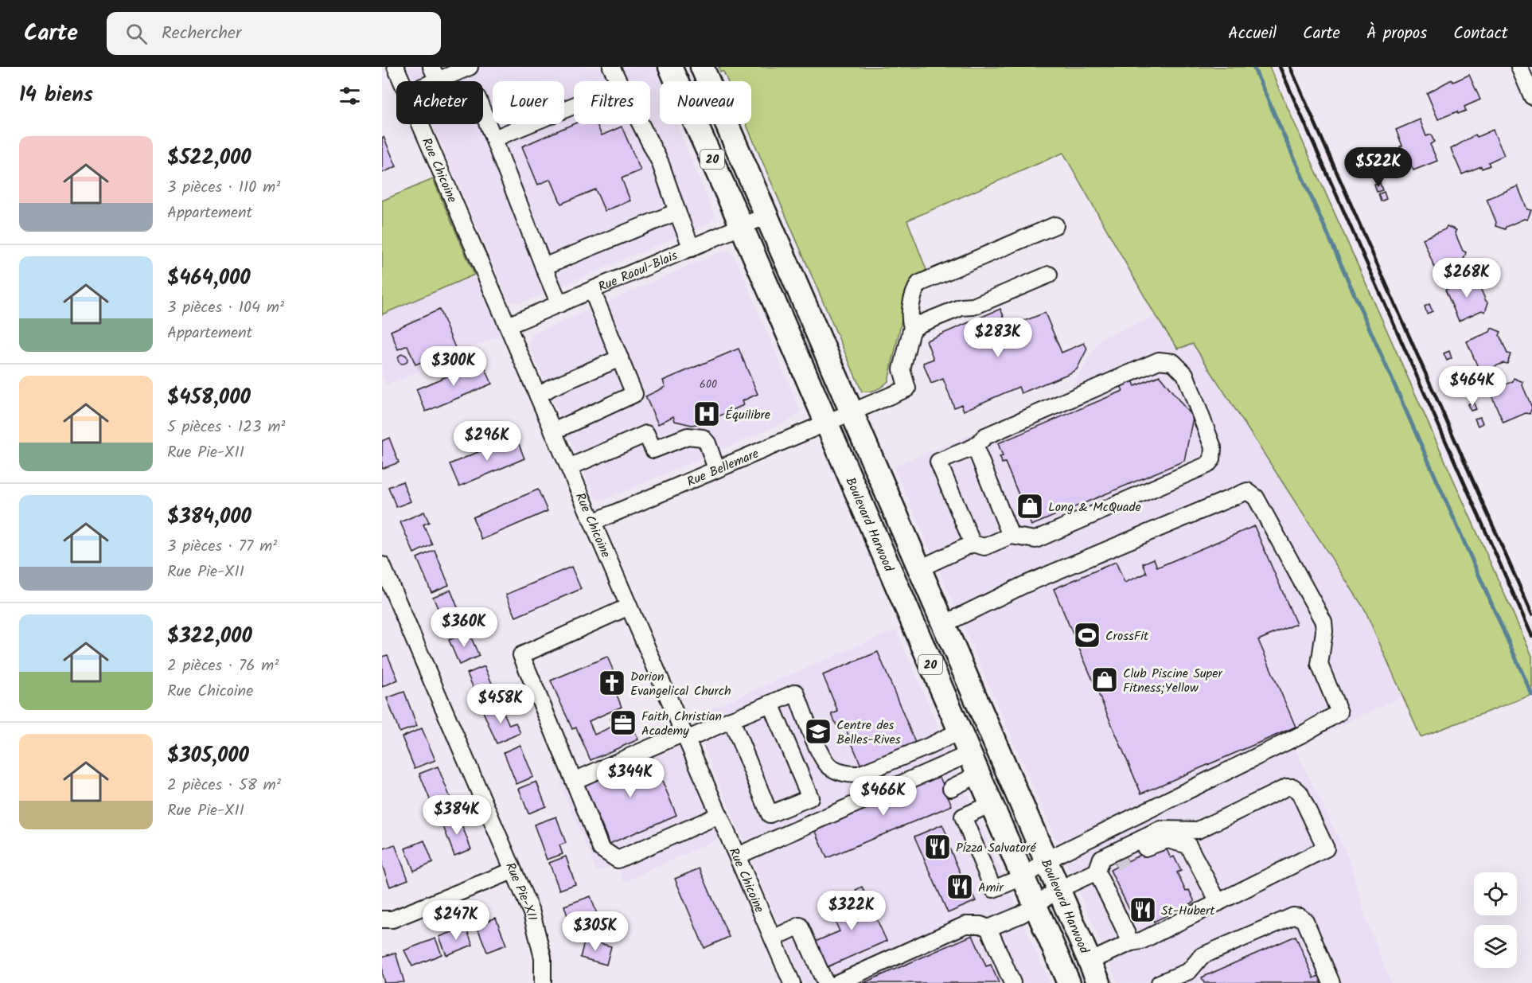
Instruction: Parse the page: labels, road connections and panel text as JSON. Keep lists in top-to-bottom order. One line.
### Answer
{"streets":{"highway":["20","Boulevard Harwood"],"street":["Rue Chicoine","Rue Raoul-Blais","Rue Bellemare","Rue Pie-XII"]},"crossings":[["Rue Chicoine","Rue Raoul-Blais"],["Rue Chicoine","Rue Bellemare"],["Rue Raoul-Blais","Boulevard Harwood"],["Rue Bellemare","Boulevard Harwood"]],"places":{"hospital":["Équilibre"],"shop":["Long & McQuade","Club Piscine Super Fitness;Yellow"],"sports":["CrossFit"],"church":["Dorion Evangelical Church"],"office":["Faith Christian Academy"],"school or university":["Centre des Belles-Rives"],"restaurant":["Pizza Salvatoré","Amir","St-Hubert"]},"house_numbers":["600"],"page":{"header":"Carte","search":"Rechercher","nav":["Accueil","Carte","À propos","Contact"],"heading":"14 biens","chip":["Acheter","Louer","Filtres","Nouveau"],"list":[{"name":"$522,000","note":"3 pièces · 110 m² · Appartement"},{"name":"$464,000","note":"3 pièces · 104 m² · Appartement"},{"name":"$458,000","note":"5 pièces · 123 m² · Rue Pie-XII"},{"name":"$384,000","note":"3 pièces · 77 m² · Rue Pie-XII"},{"name":"$322,000","note":"2 pièces · 76 m² · Rue Chicoine"},{"name":"$305,000","note":"2 pièces · 58 m² · Rue Pie-XII"}],"price":["$522K","$268K","$283K","$300K","$464K","$296K","$360K","$458K","$344K","$466K","$384K","$322K","$247K","$305K"]}}
